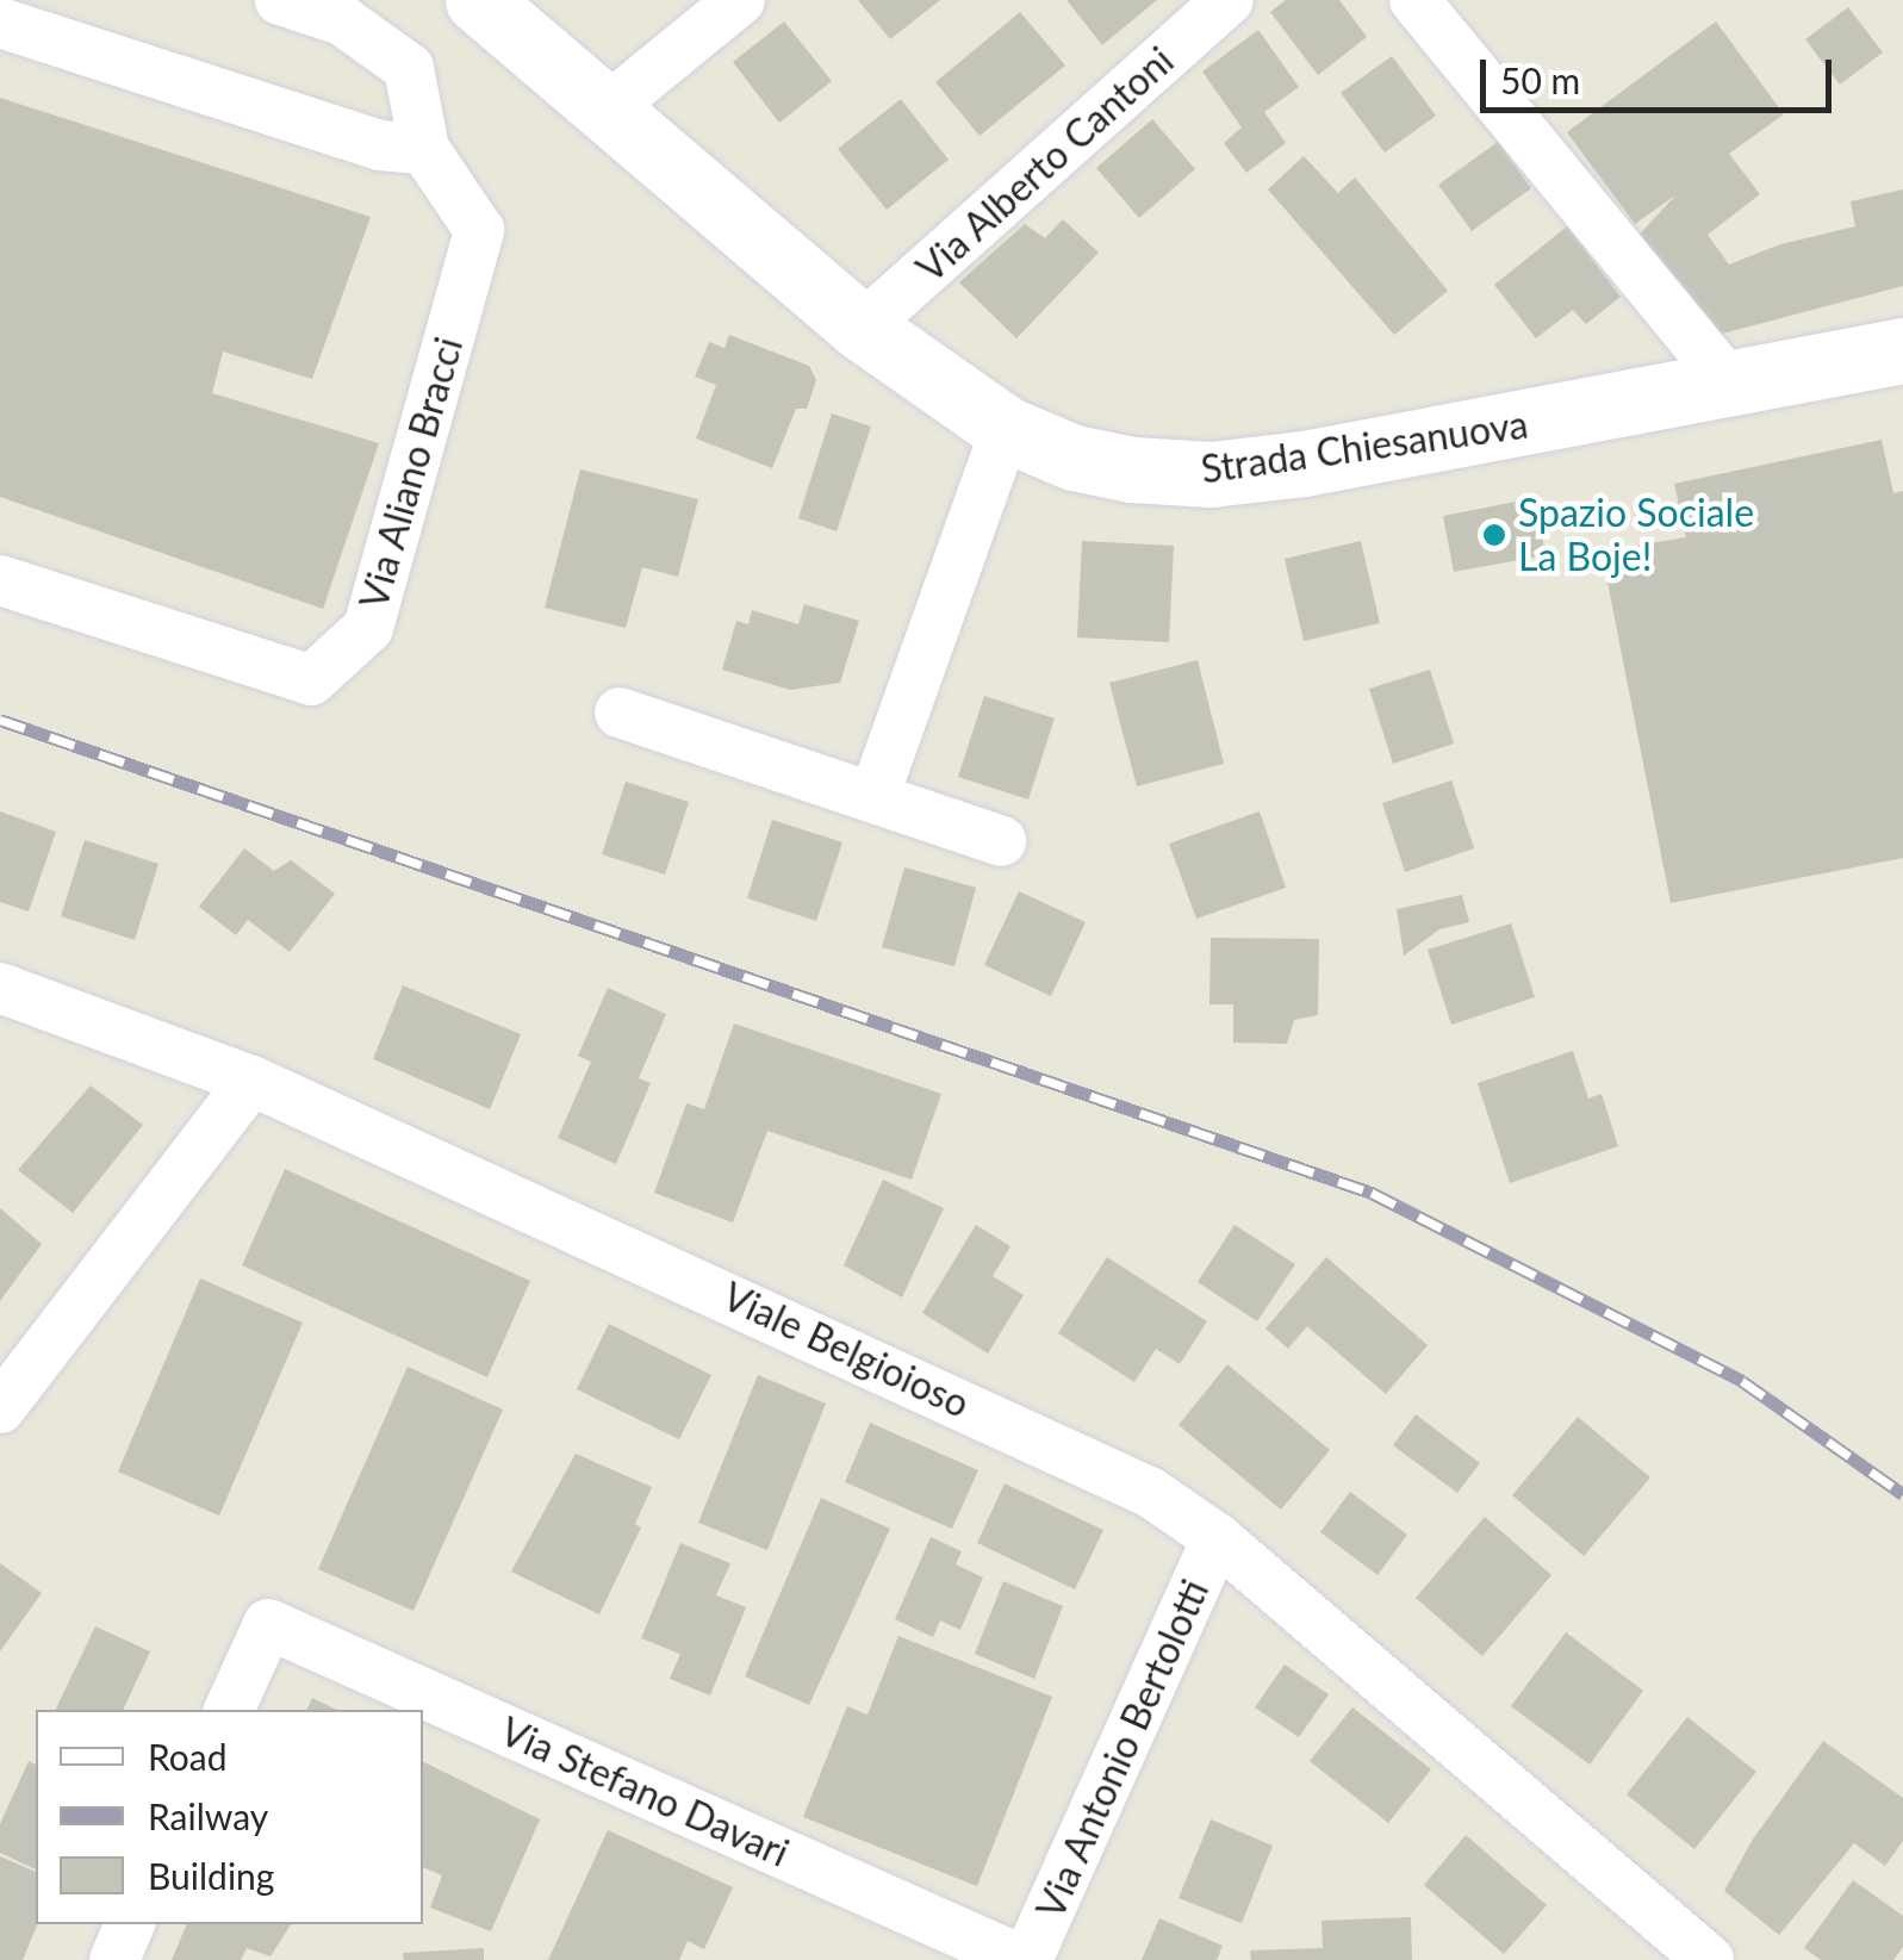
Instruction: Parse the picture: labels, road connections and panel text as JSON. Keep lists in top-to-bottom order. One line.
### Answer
{"streets":{"main road":["Strada Chiesanuova"],"street":["Via Alberto Cantoni","Via Aliano Bracci","Viale Belgioioso","Via Antonio Bertolotti","Via Stefano Davari"]},"crossings":[["Via Alberto Cantoni","Strada Chiesanuova"],["Viale Belgioioso","Via Antonio Bertolotti"],["Via Antonio Bertolotti","Via Stefano Davari"]],"places":["Spazio Sociale La Boje!"],"legend":["Road","Railway","Building"],"scale_bar":"50 m"}
